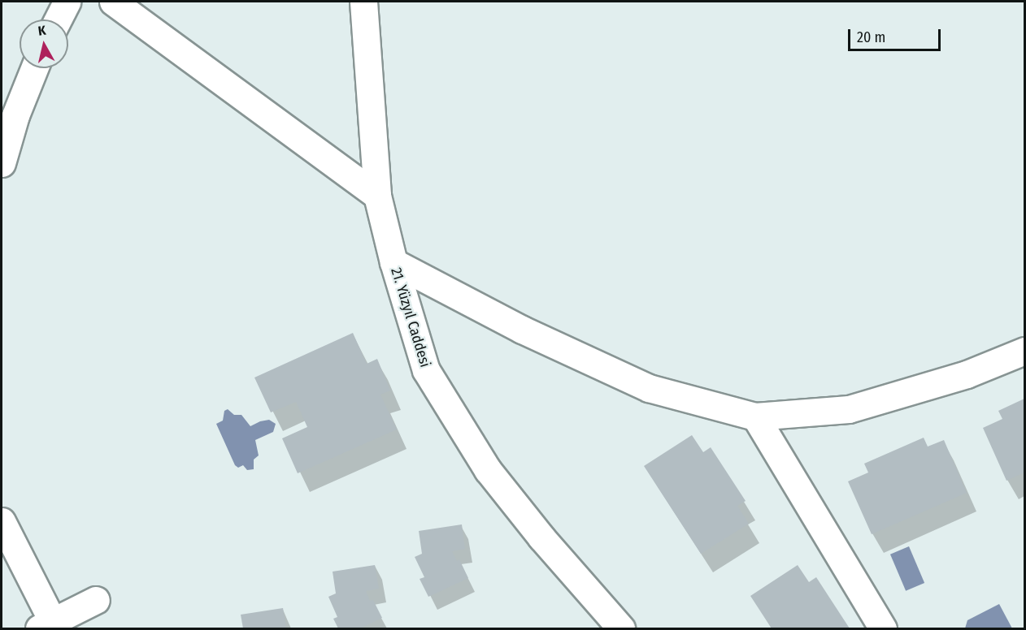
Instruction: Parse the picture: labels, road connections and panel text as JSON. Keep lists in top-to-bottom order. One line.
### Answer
{"streets":{"street":["21. Yüzyıl Caddesi"]},"scale_bar":"20 m","north":"top"}
